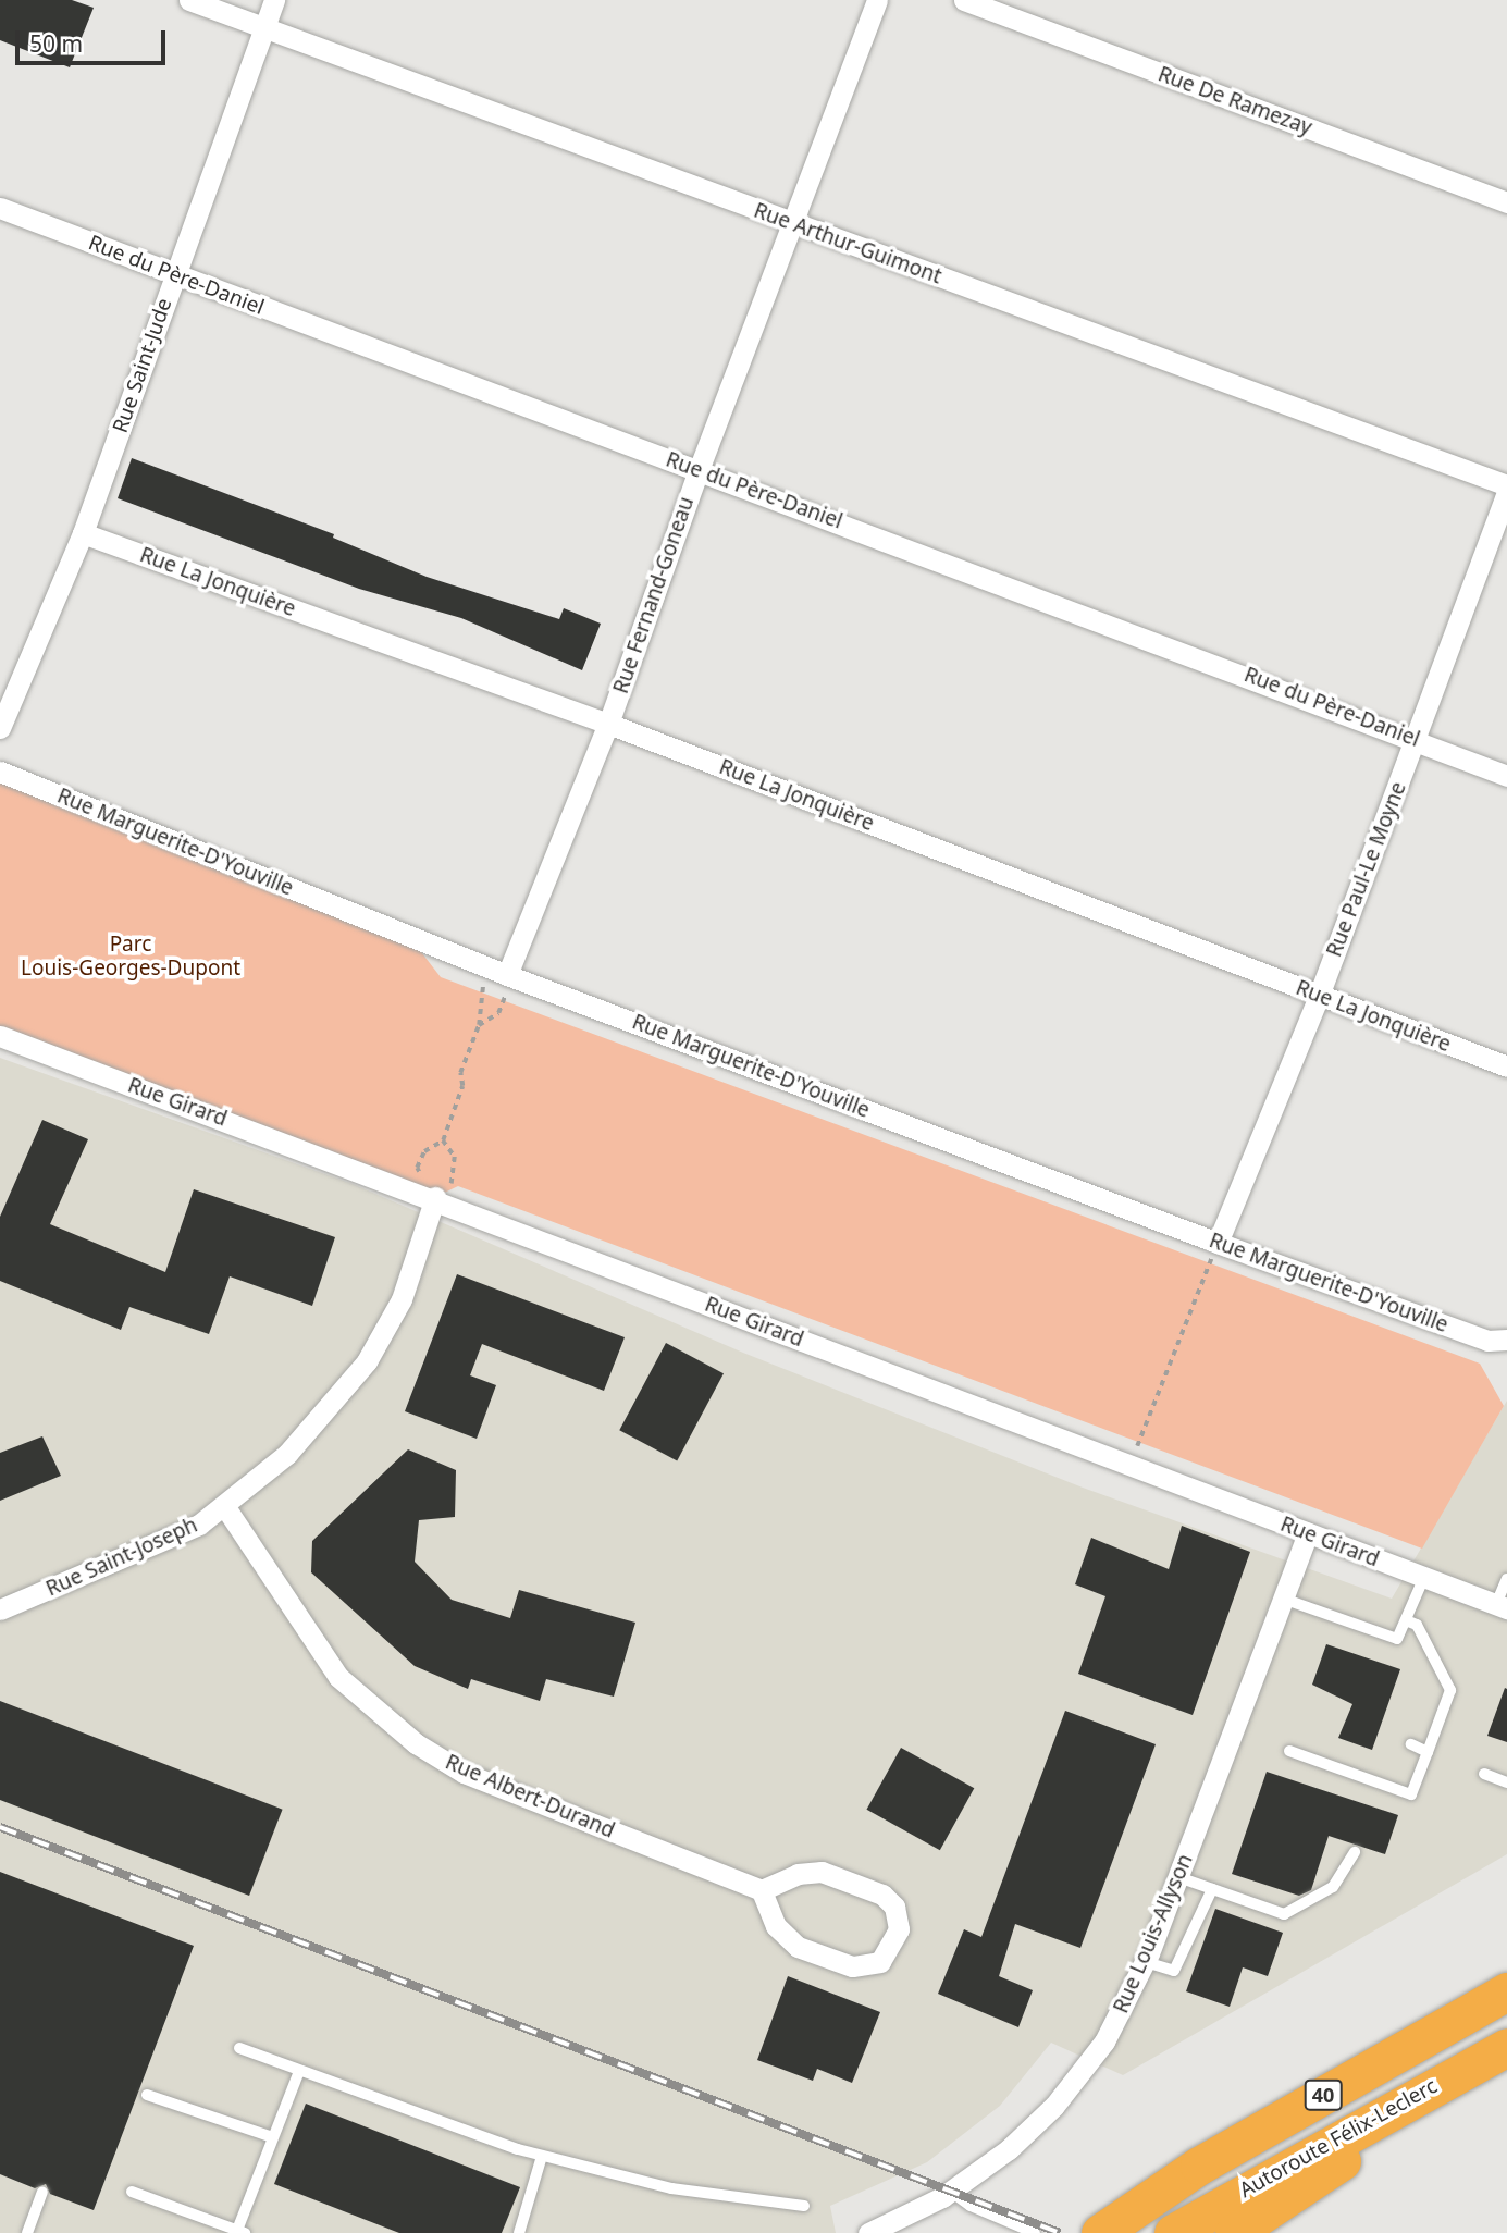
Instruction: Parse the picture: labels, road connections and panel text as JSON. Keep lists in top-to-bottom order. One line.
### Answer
{"streets":{"highway":["40","Autoroute Félix-Leclerc"],"street":["Rue De Ramezay","Rue Arthur-Guimont","Rue du Père-Daniel","Rue Saint-Jude","Rue La Jonquière","Rue Fernand-Goneau","Rue Marguerite-D'Youville","Rue Paul-Le Moyne","Rue Girard","Rue Saint-Joseph","Rue Albert-Durand","Rue Louis-Allyson"]},"crossings":[["Rue Arthur-Guimont","Rue Saint-Jude"],["Rue Arthur-Guimont","Rue Fernand-Goneau"],["Rue du Père-Daniel","Rue Saint-Jude"],["Rue du Père-Daniel","Rue Fernand-Goneau"],["Rue du Père-Daniel","Rue Paul-Le Moyne"],["Rue Saint-Jude","Rue La Jonquière"],["Rue La Jonquière","Rue Fernand-Goneau"],["Rue La Jonquière","Rue Paul-Le Moyne"],["Rue Fernand-Goneau","Rue Marguerite-D'Youville"],["Rue Marguerite-D'Youville","Rue Paul-Le Moyne"],["Rue Girard","Rue Saint-Joseph"],["Rue Girard","Rue Louis-Allyson"],["Rue Saint-Joseph","Rue Albert-Durand"]],"parks":["Parc Louis-Georges-Dupont"],"scale_bar":"50 m"}
